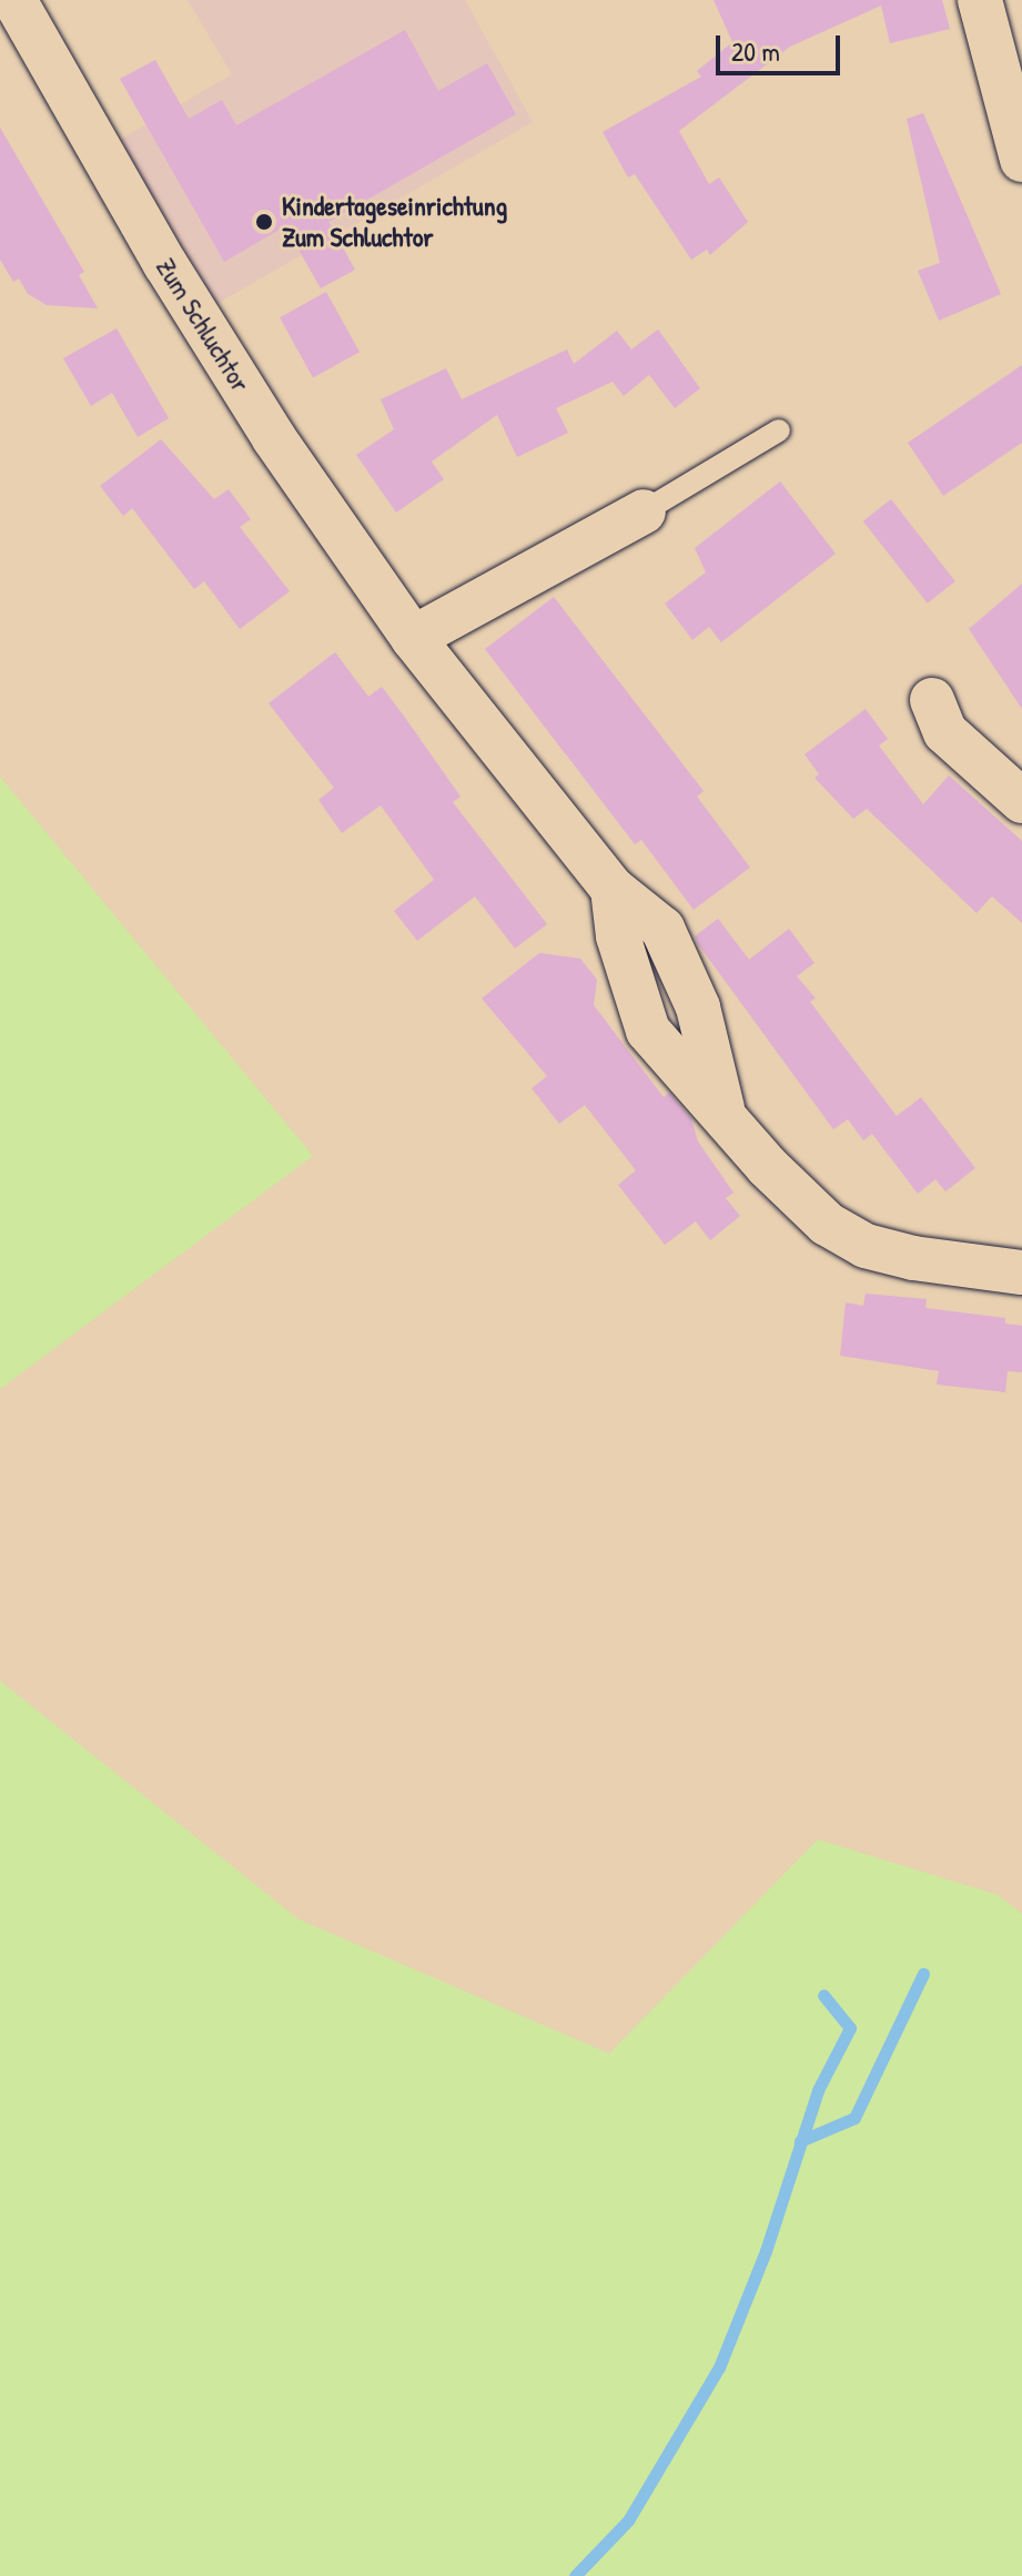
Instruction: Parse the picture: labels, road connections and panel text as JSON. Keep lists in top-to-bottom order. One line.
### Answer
{"streets":{"street":["Zum Schluchtor"]},"places":["Kindertageseinrichtung Zum Schluchtor"],"scale_bar":"20 m"}
